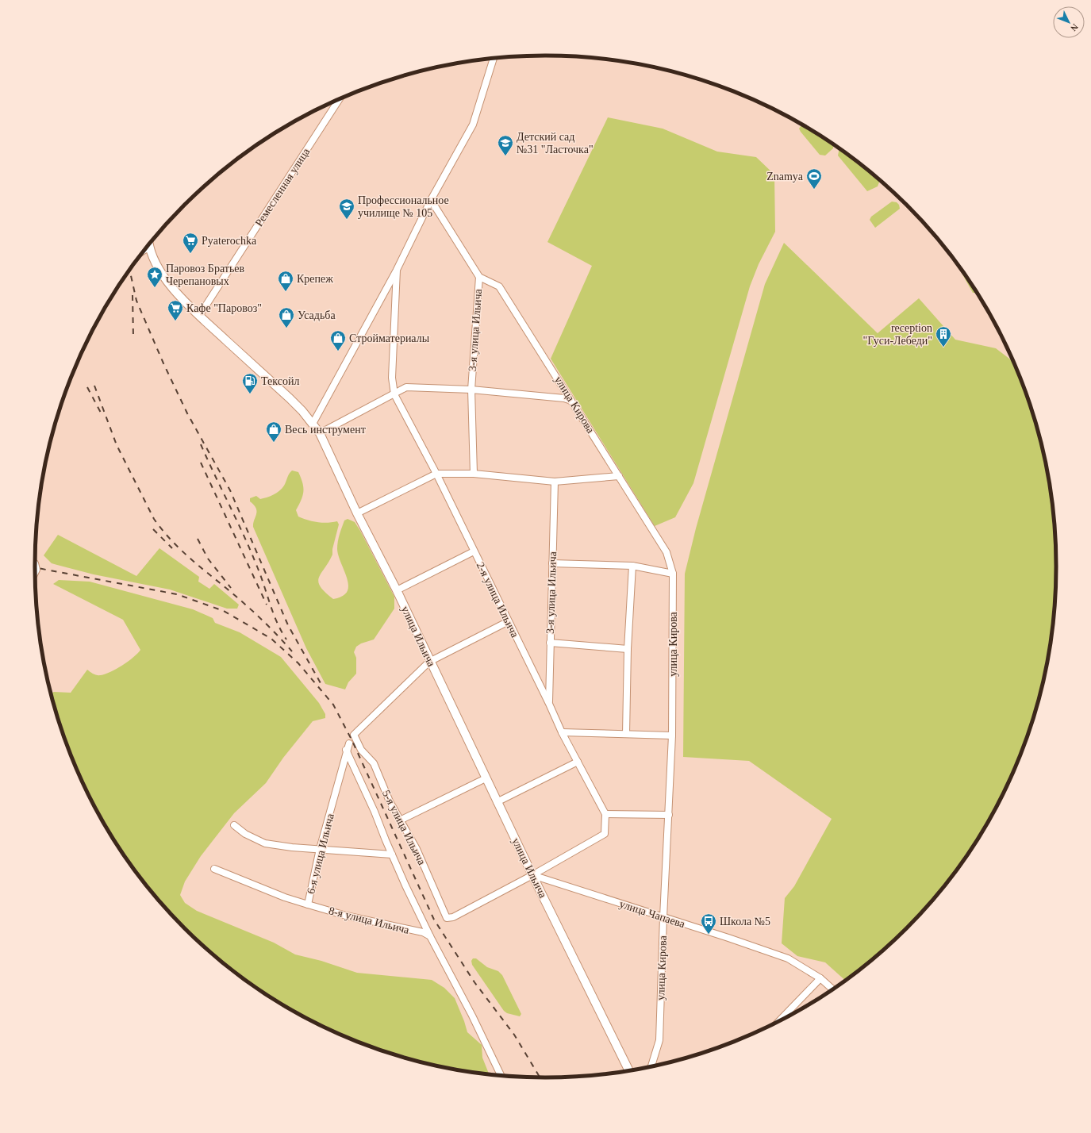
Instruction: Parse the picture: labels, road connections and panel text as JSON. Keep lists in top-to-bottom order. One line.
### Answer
{"streets":{"main road":["улица Ильича"],"street":["Ремесленная улица","3-я улица Ильича","улица Кирова","2-я улица Ильича","5-я улица Ильича","6-я улица Ильича","улица Чапаева","8-я улица Ильича"]},"crossings":[["Ремесленная улица","улица Ильича"],["3-я улица Ильича","улица Кирова"],["3-я улица Ильича","2-я улица Ильича"],["улица Кирова","улица Чапаева"],["улица Ильича","5-я улица Ильича"],["улица Ильича","улица Чапаева"],["5-я улица Ильича","улица Чапаева"],["6-я улица Ильича","8-я улица Ильича"]],"places":{"school or university":["Детский сад №31 \"Ласточка\"","Профессиональное училище № 105"],"sports":["Znamya"],"supermarket":["Pyaterochka","Кафе \"Паровоз\""],"place":["Паровоз Братьев Черепановых"],"shop":["Крепеж","Усадьба","Стройматериалы","Весь инструмент"],"building":["reception \"Гуси-Лебеди\""],"fuel station":["Тексойл"],"bus stop":["Школа №5"]},"north":"bottom right"}
